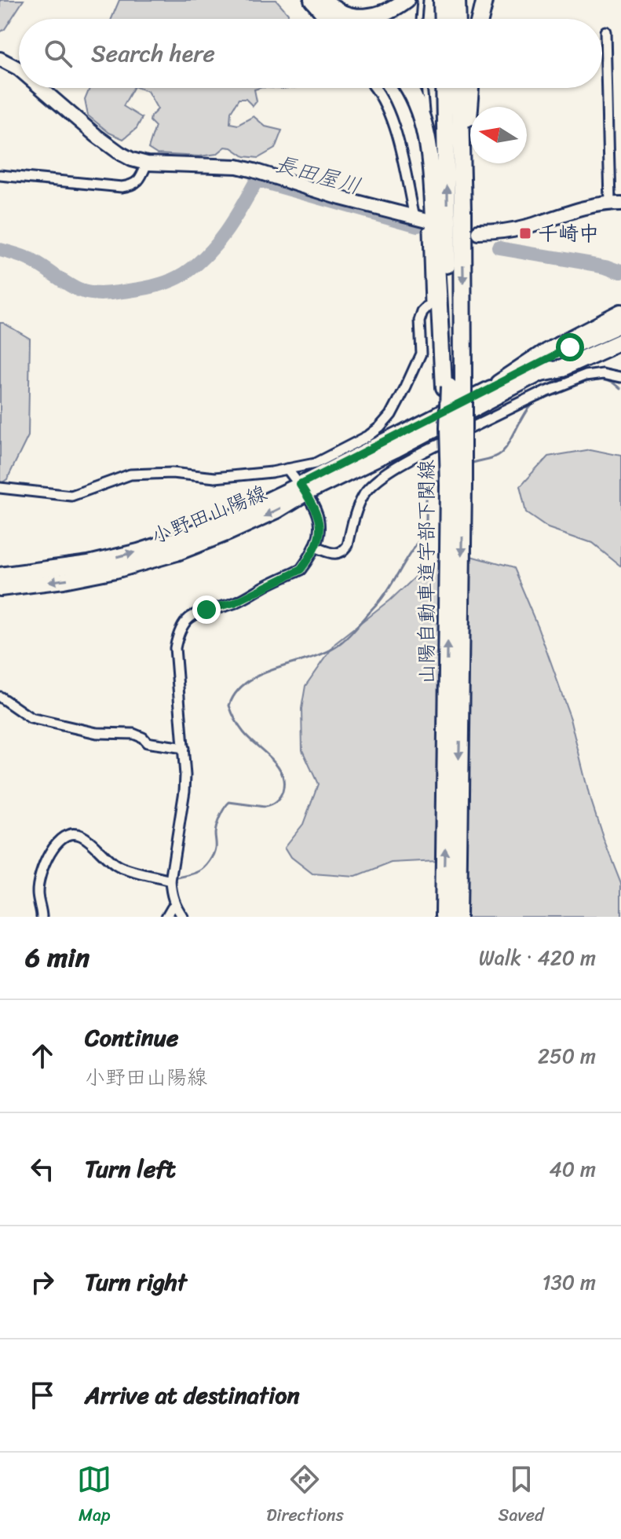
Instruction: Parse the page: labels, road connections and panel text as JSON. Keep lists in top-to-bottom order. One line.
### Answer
{"streets":{"highway":["山陽自動車道宇部下関線"],"main road":["小野田山陽線"]},"water":["長田屋川"],"places":{"transit":["千崎中"]},"north":"left","page":{"search":"Search here","heading":["6 min","Walk · 420 m"],"list":[["Continue","小野田山陽線","250 m"],["Turn left","40 m"],["Turn right","130 m"],"Arrive at destination"],"nav":["Map","Directions","Saved"]}}
